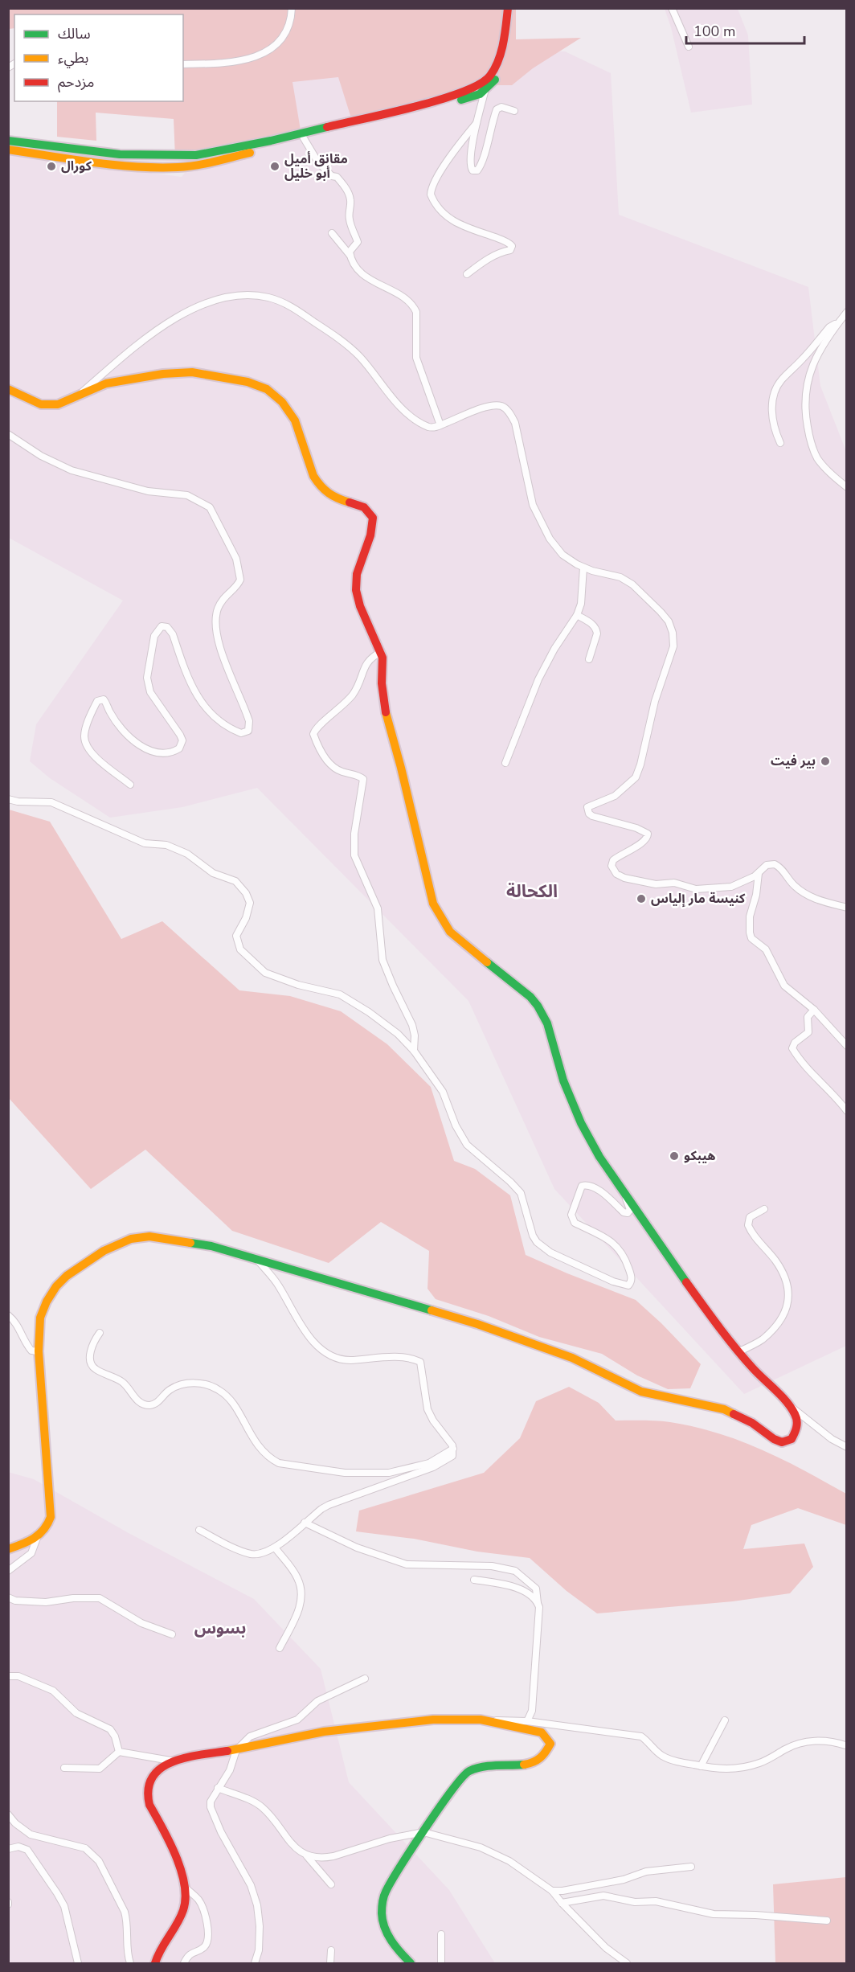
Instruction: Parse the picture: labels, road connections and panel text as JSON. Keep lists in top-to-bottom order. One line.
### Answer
{"districts":["الكحالة","بسوس"],"places":["كورال","مقانق أميل أبو خليل","بير فيت","كنيسة مار إلياس","هيبكو"],"legend":["سالك","بطيء","مزدحم"],"scale_bar":"100 m"}
